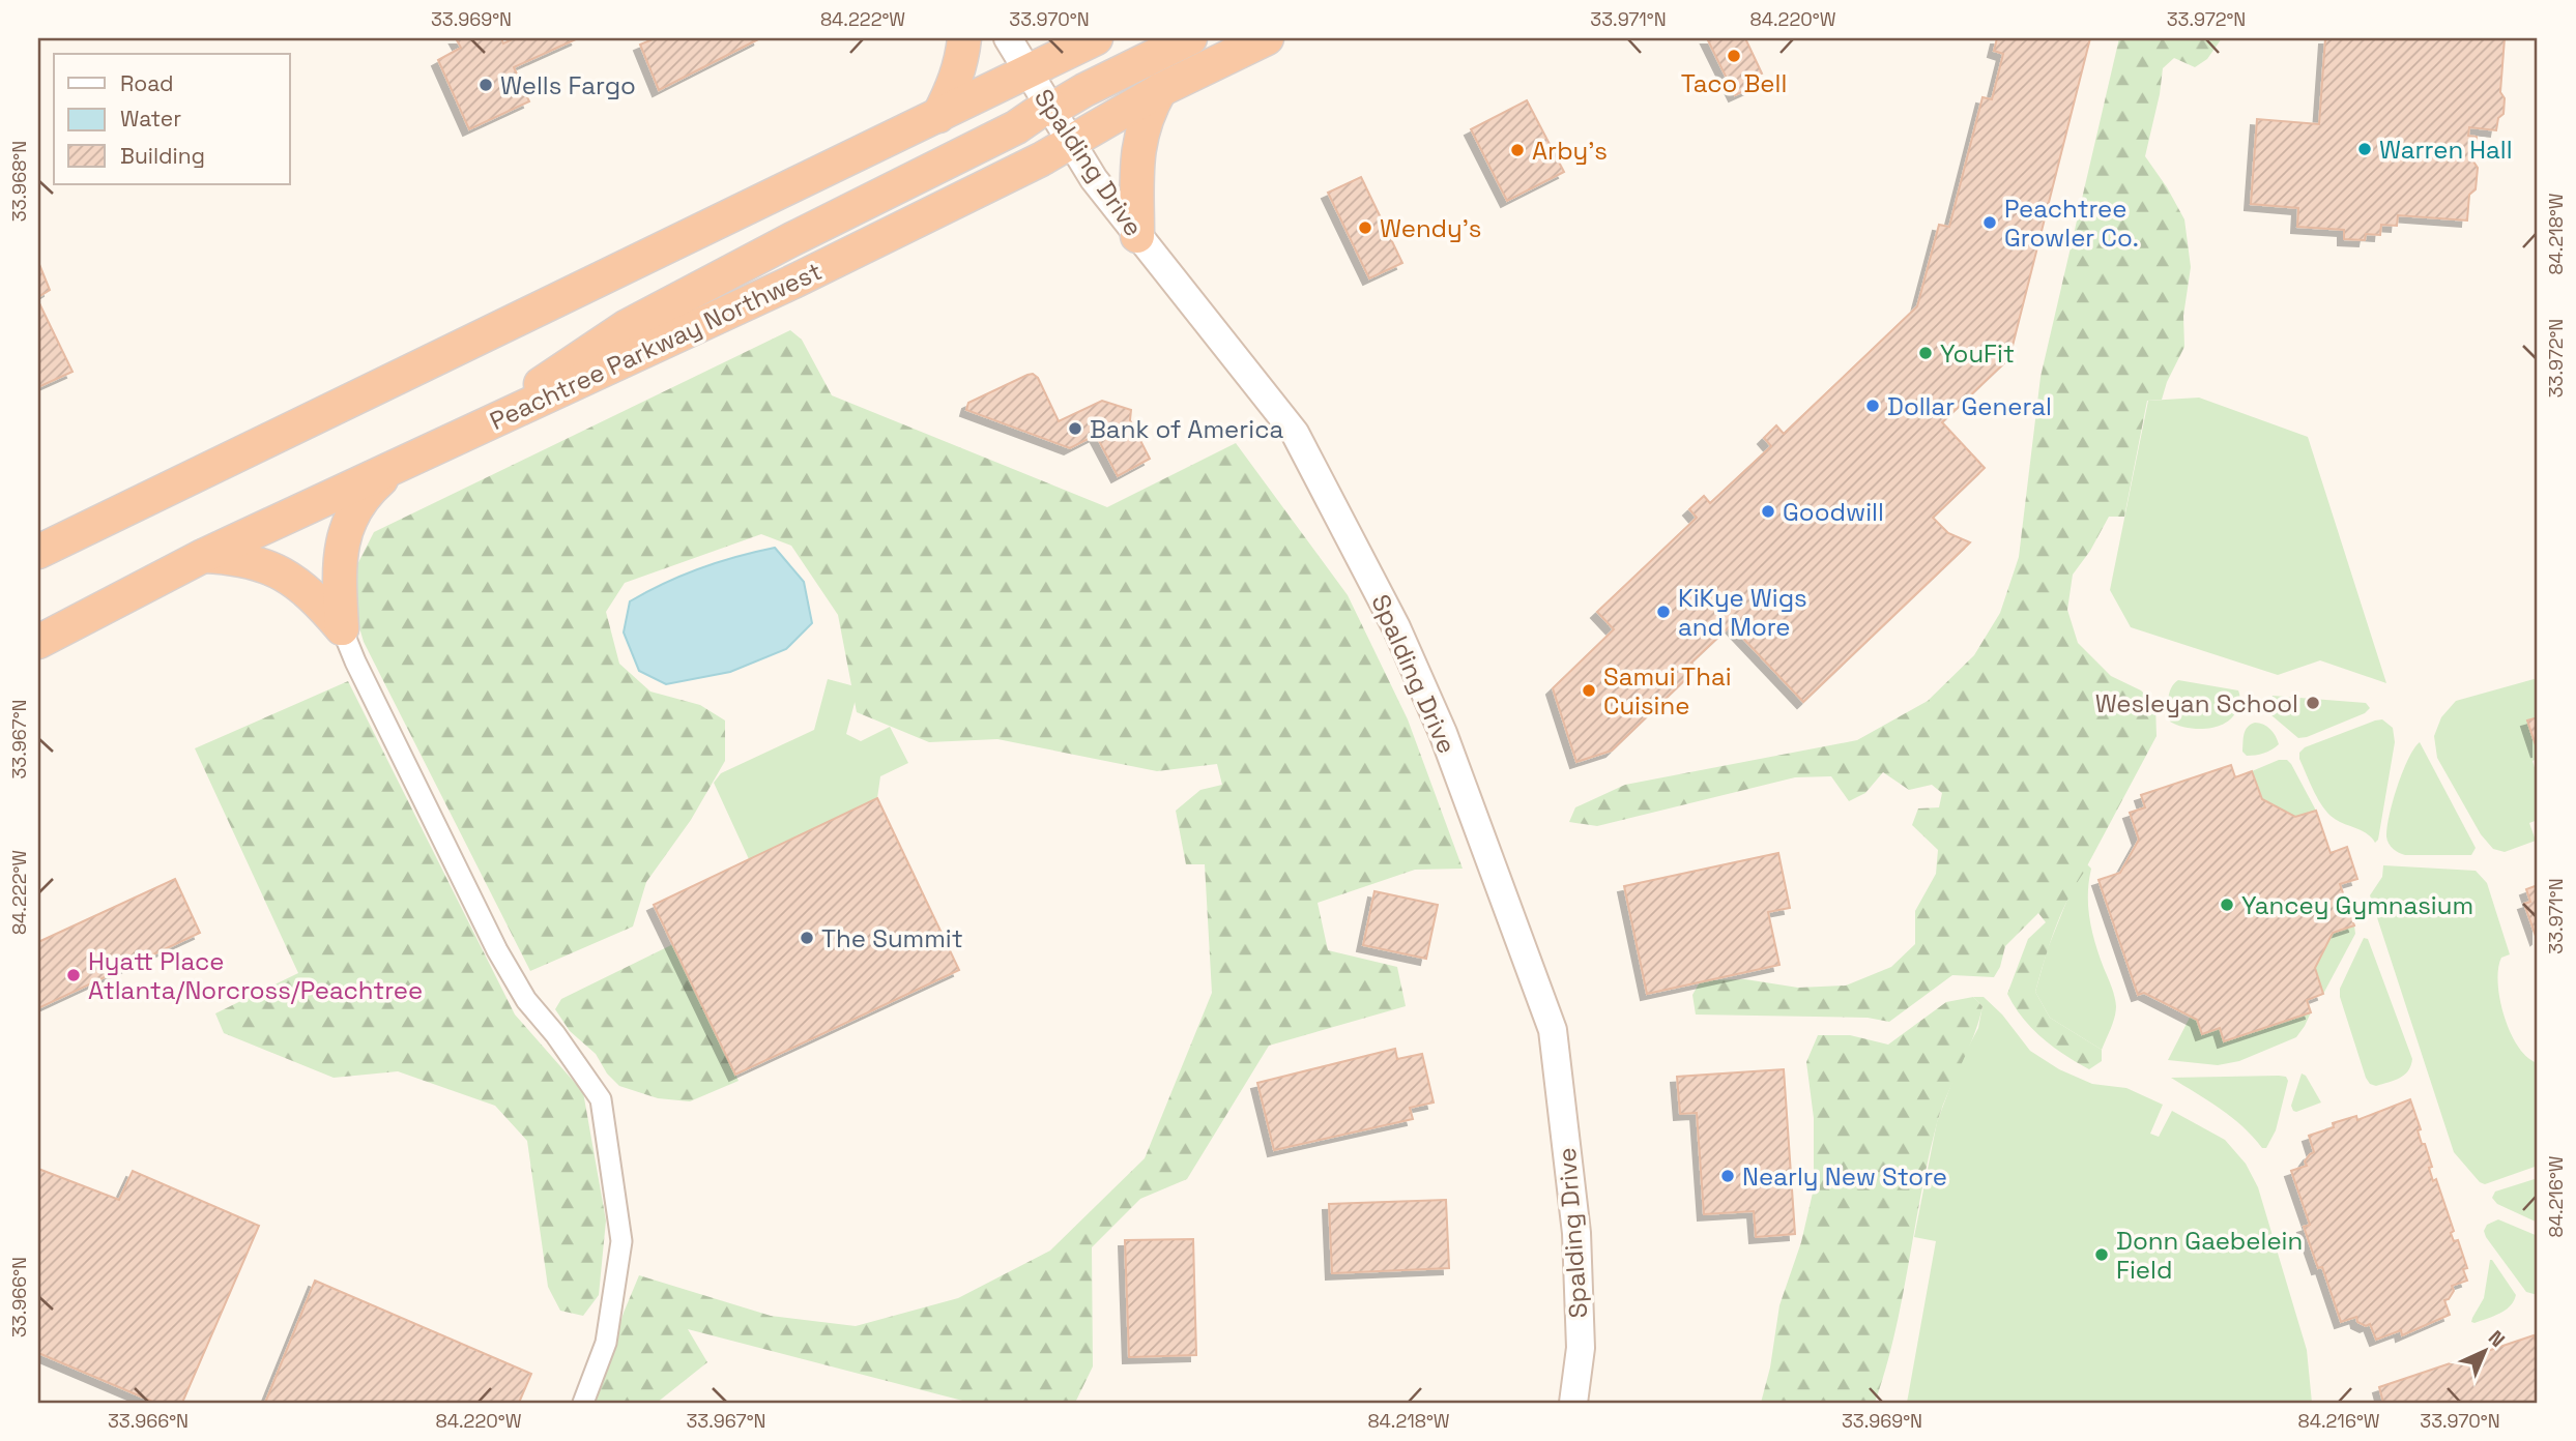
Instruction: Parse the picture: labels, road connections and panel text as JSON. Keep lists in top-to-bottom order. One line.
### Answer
{"streets":{"highway":["Peachtree Parkway Northwest"],"main road":["Spalding Drive"]},"crossings":[["Spalding Drive","Peachtree Parkway Northwest"]],"places":["Taco Bell","Wells Fargo","Warren Hall","Arby's","Peachtree Growler Co.","Wendy's","YouFit","Dollar General","Bank of America","Goodwill","KiKye Wigs and More","Samui Thai Cuisine","Wesleyan School","Yancey Gymnasium","The Summit","Hyatt Place Atlanta/Norcross/Peachtree","Nearly New Store","Donn Gaebelein Field"],"legend":["Road","Water","Building"],"north":"top right","coordinates":["33.969°N","84.222°W","33.970°N","33.971°N","84.220°W","33.972°N","33.968°N","84.218°W","33.967°N","84.216°W","33.966°N"]}
